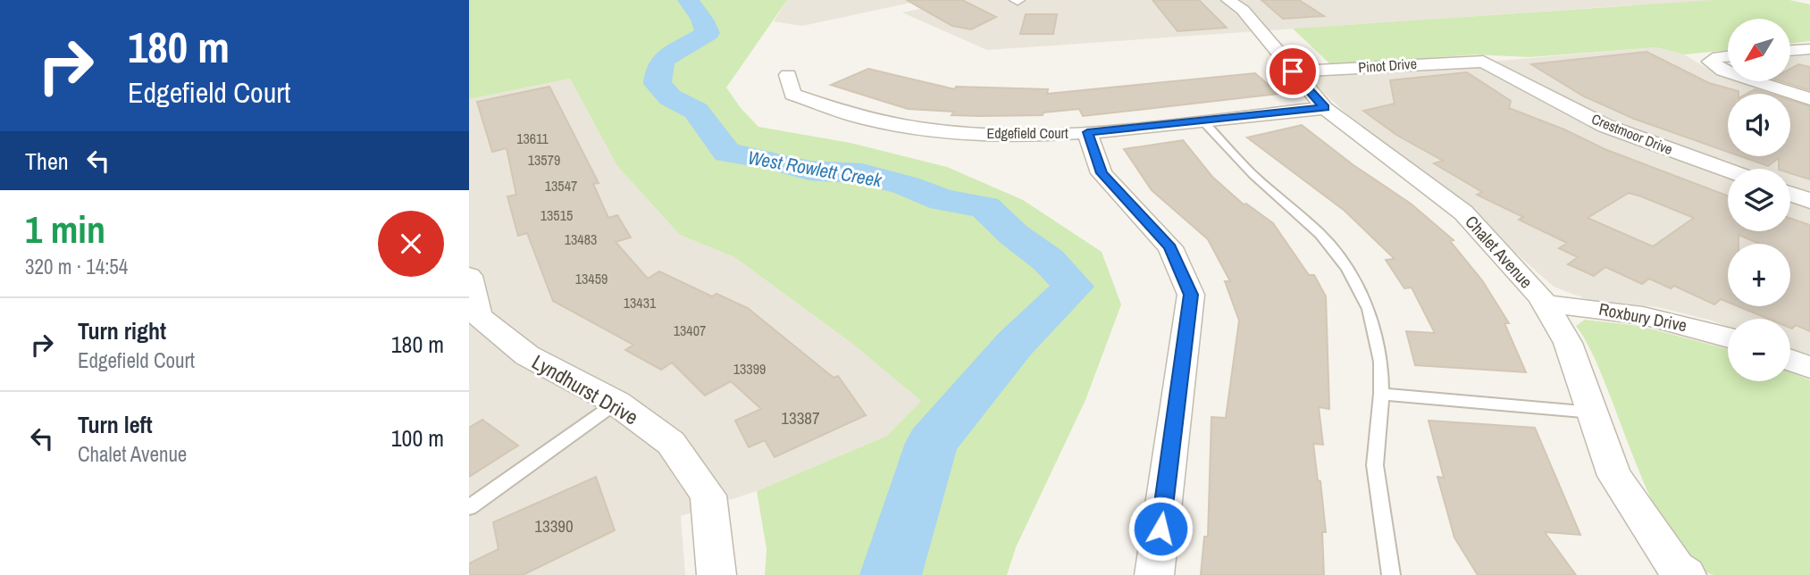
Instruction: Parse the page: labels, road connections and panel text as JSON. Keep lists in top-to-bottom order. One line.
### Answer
{"streets":{"street":["Pinot Drive","Edgefield Court","Crestmoor Drive","Chalet Avenue","Roxbury Drive","Lyndhurst Drive"]},"crossings":[["Pinot Drive","Crestmoor Drive"],["Pinot Drive","Chalet Avenue"],["Edgefield Court","Chalet Avenue"],["Chalet Avenue","Roxbury Drive"]],"water":["West Rowlett Creek"],"house_numbers":["13611","13579","13547","13515","13483","13459","13431","13407","13399","13387","13390"],"north":"bottom left","page":{"turn":["180 m","Edgefield Court"],"map_buttons":["+","−"],"then":"Then","heading":["1 min","320 m · 14:54"],"list":[{"name":"Turn right","note":"Edgefield Court","value":"180 m"},{"name":"Turn left","note":"Chalet Avenue","value":"100 m"}]}}
